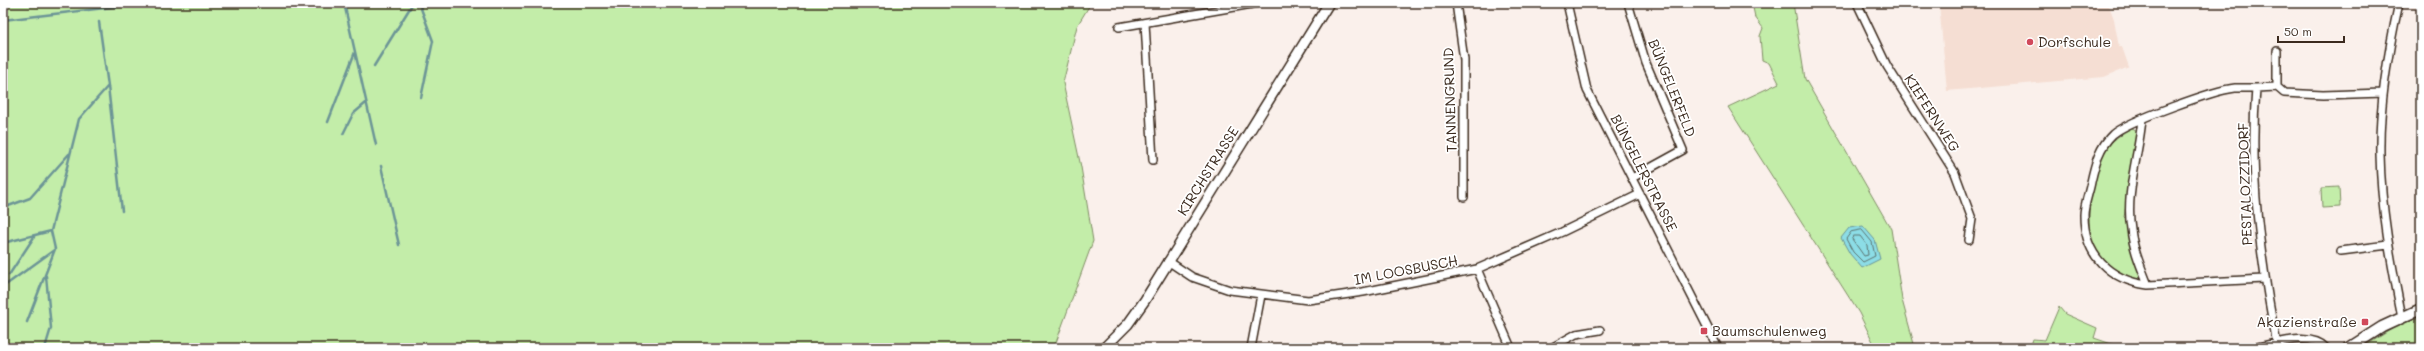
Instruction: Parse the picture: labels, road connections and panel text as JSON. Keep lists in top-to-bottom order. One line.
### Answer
{"streets":{"street":["BÜNGELERFELD","TANNENGRUND","KIEFERNWEG","KIRCHSTRASSE","BÜNGELERSTRASSE","PESTALOZZIDORF","IM LOOSBUSCH"]},"crossings":[["BÜNGELERFELD","BÜNGELERSTRASSE"],["KIRCHSTRASSE","IM LOOSBUSCH"],["BÜNGELERSTRASSE","IM LOOSBUSCH"]],"places":{"other":["Dorfschule"],"transit":["Akazienstraße","Baumschulenweg"]},"scale_bar":"50 m"}
